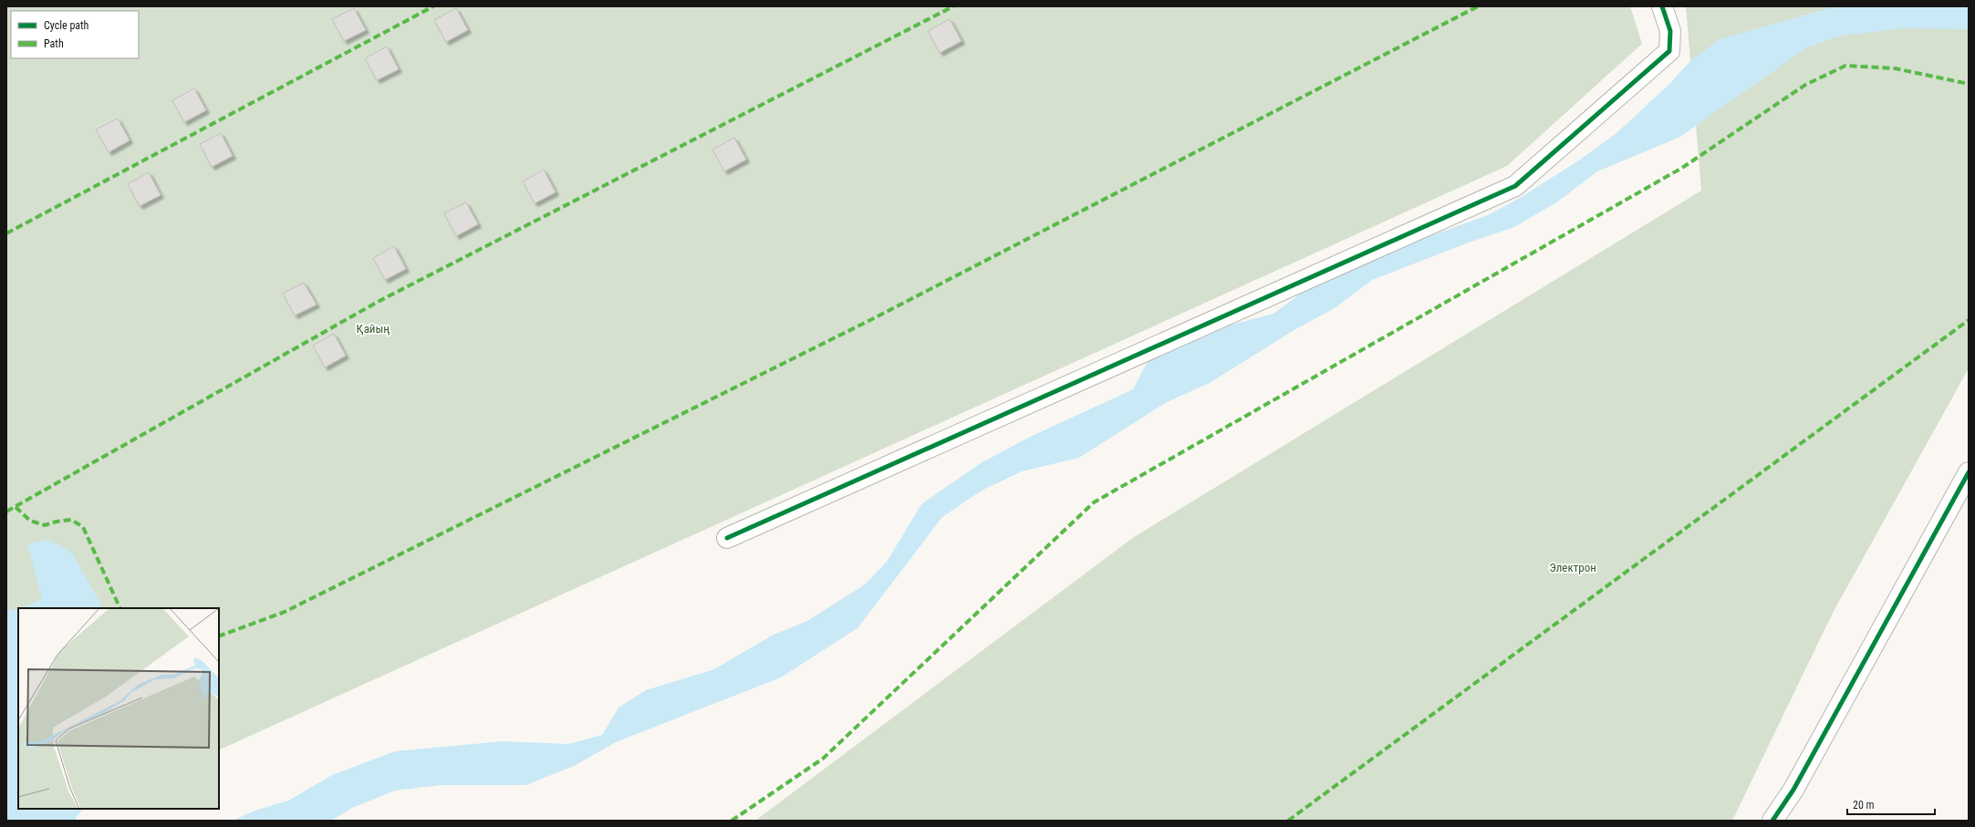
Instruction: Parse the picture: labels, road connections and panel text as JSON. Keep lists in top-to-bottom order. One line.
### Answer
{"parks":["Қайың","Электрон"],"legend":["Cycle path","Path"],"scale_bar":"20 m"}
